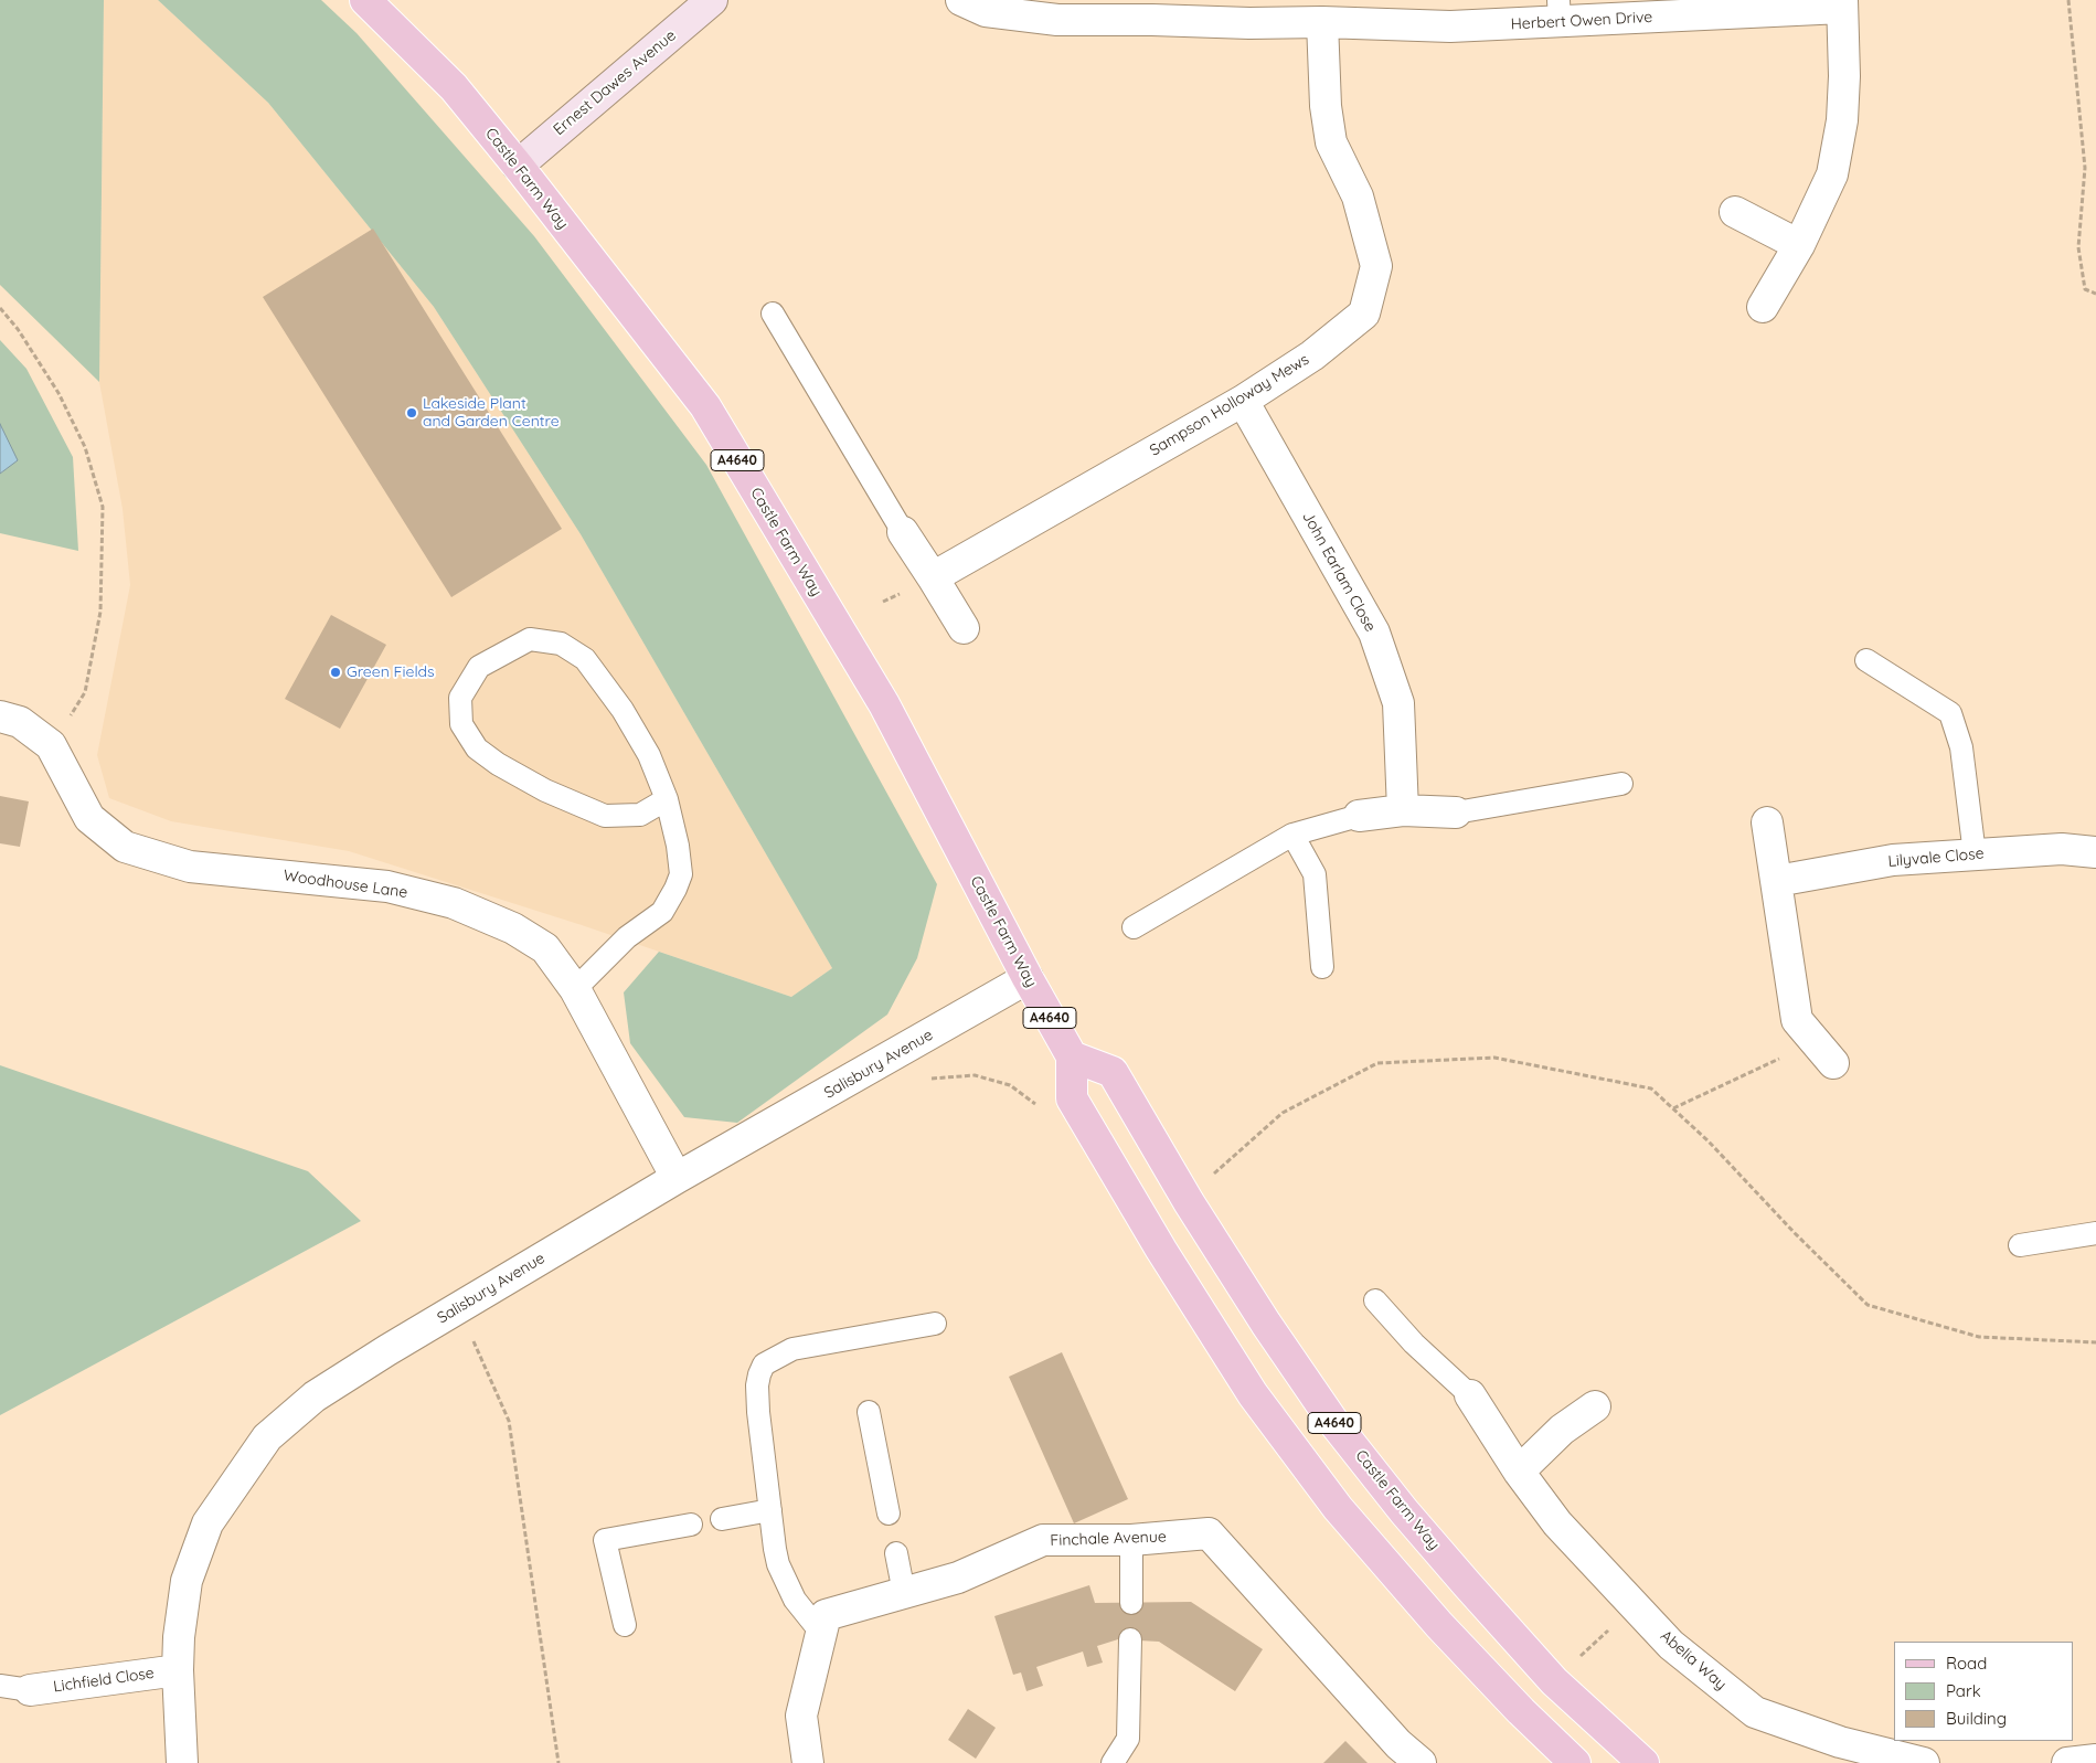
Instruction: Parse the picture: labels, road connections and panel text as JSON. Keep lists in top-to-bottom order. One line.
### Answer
{"streets":{"main road":["Castle Farm Way","A4640"],"street":["Herbert Owen Drive","Ernest Dawes Avenue","Sampson Holloway Mews","John Earlam Close","Lilyvale Close","Woodhouse Lane","Salisbury Avenue","Finchale Avenue","Abelia Way","Lichfield Close"]},"crossings":[["Herbert Owen Drive","Sampson Holloway Mews"],["Ernest Dawes Avenue","Castle Farm Way"],["Castle Farm Way","Salisbury Avenue"],["Sampson Holloway Mews","John Earlam Close"],["Woodhouse Lane","Salisbury Avenue"],["Salisbury Avenue","Lichfield Close"]],"places":["Lakeside Plant and Garden Centre","Green Fields"],"legend":["Road","Park","Building"]}
